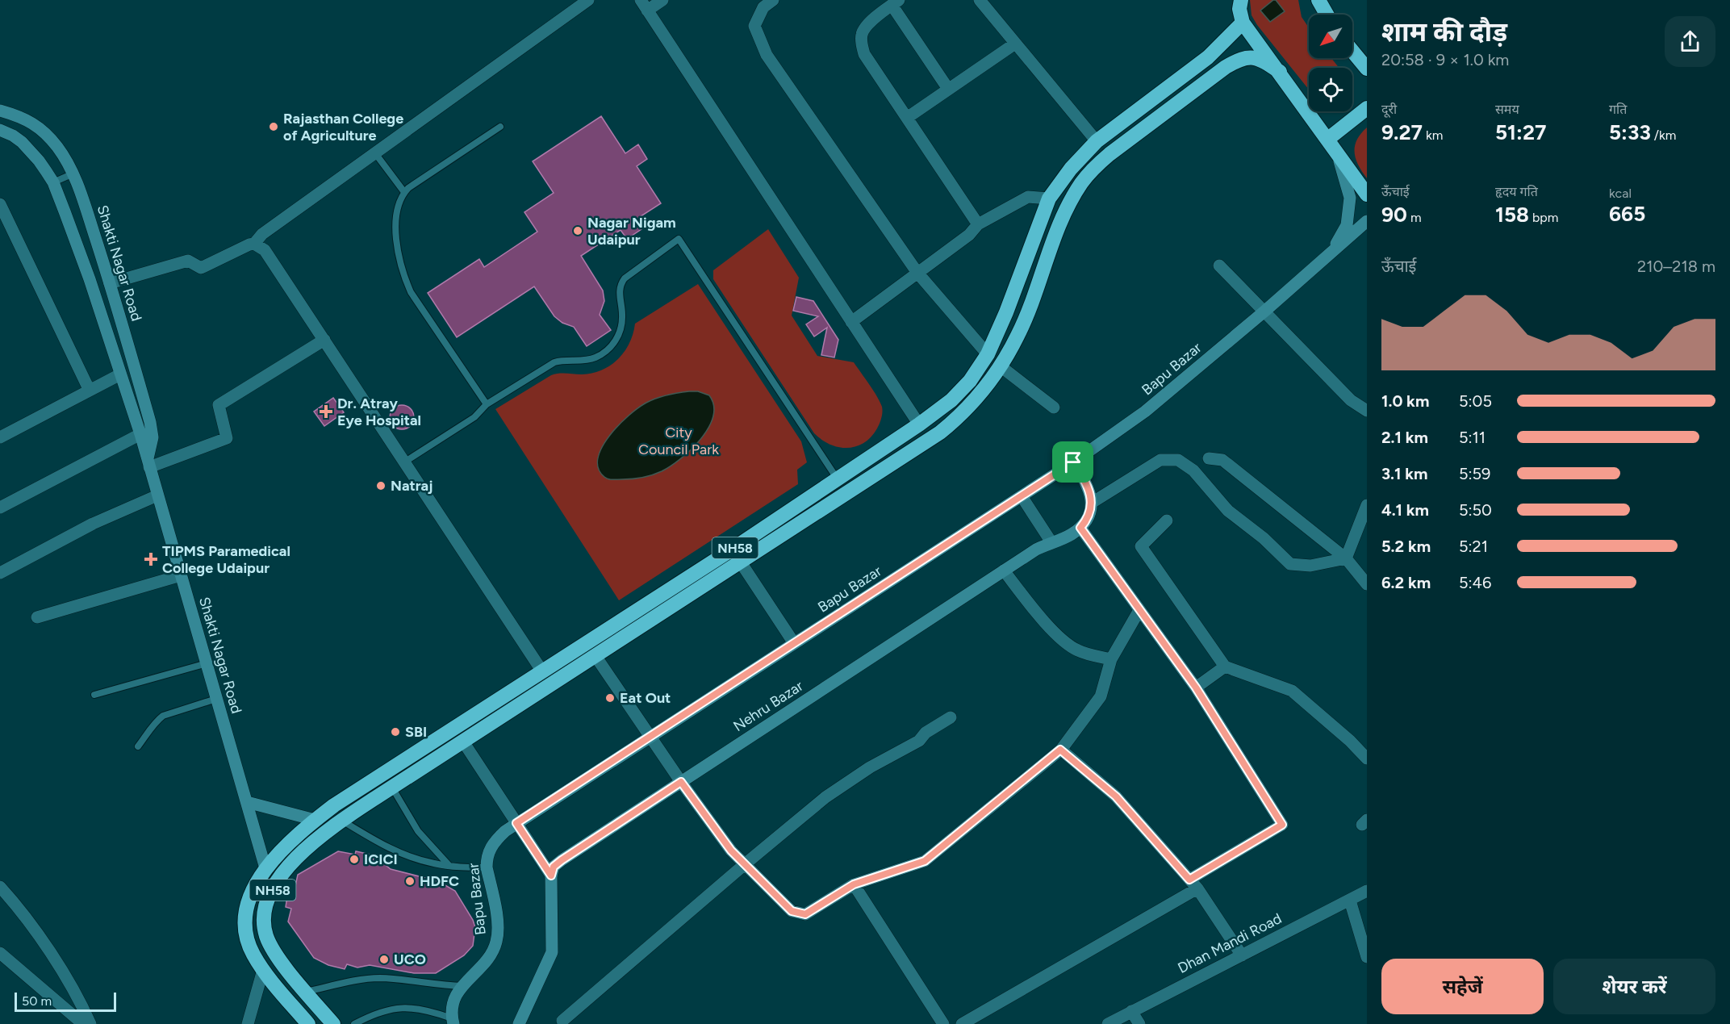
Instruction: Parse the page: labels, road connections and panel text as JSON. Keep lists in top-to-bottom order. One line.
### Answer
{"streets":{"highway":["NH58"],"street":["Shakti Nagar Road","Bapu Bazar","Nehru Bazar","Dhan Mandi Road"]},"crossings":[["Shakti Nagar Road","NH58"]],"parks":["City Council Park"],"places":{"other":["Rajasthan College of Agriculture","Nagar Nigam Udaipur","Natraj","Eat Out","SBI","ICICI","HDFC","UCO"],"health":["Dr. Atray Eye Hospital","TIPMS Paramedical College Udaipur"]},"scale_bar":"50 m","north":"bottom left","page":{"heading":["शाम की दौड़","20:58 · 9 × 1.0 km"],"stats":[["दूरी","9.27 km"],["समय","51:27"],["गति","5:33 /km"],["ऊँचाई","90 m"],["हृदय गति","158 bpm"],["kcal","665"]],"chart":["ऊँचाई","210–218 m"],"list":[{"name":"1.0 km","note":"5:05"},{"name":"2.1 km","note":"5:11"},{"name":"3.1 km","note":"5:59"},{"name":"4.1 km","note":"5:50"},{"name":"5.2 km","note":"5:21"},{"name":"6.2 km","note":"5:46"}],"buttons":["सहेजें","शेयर करें"],"scale":"50 m"}}
